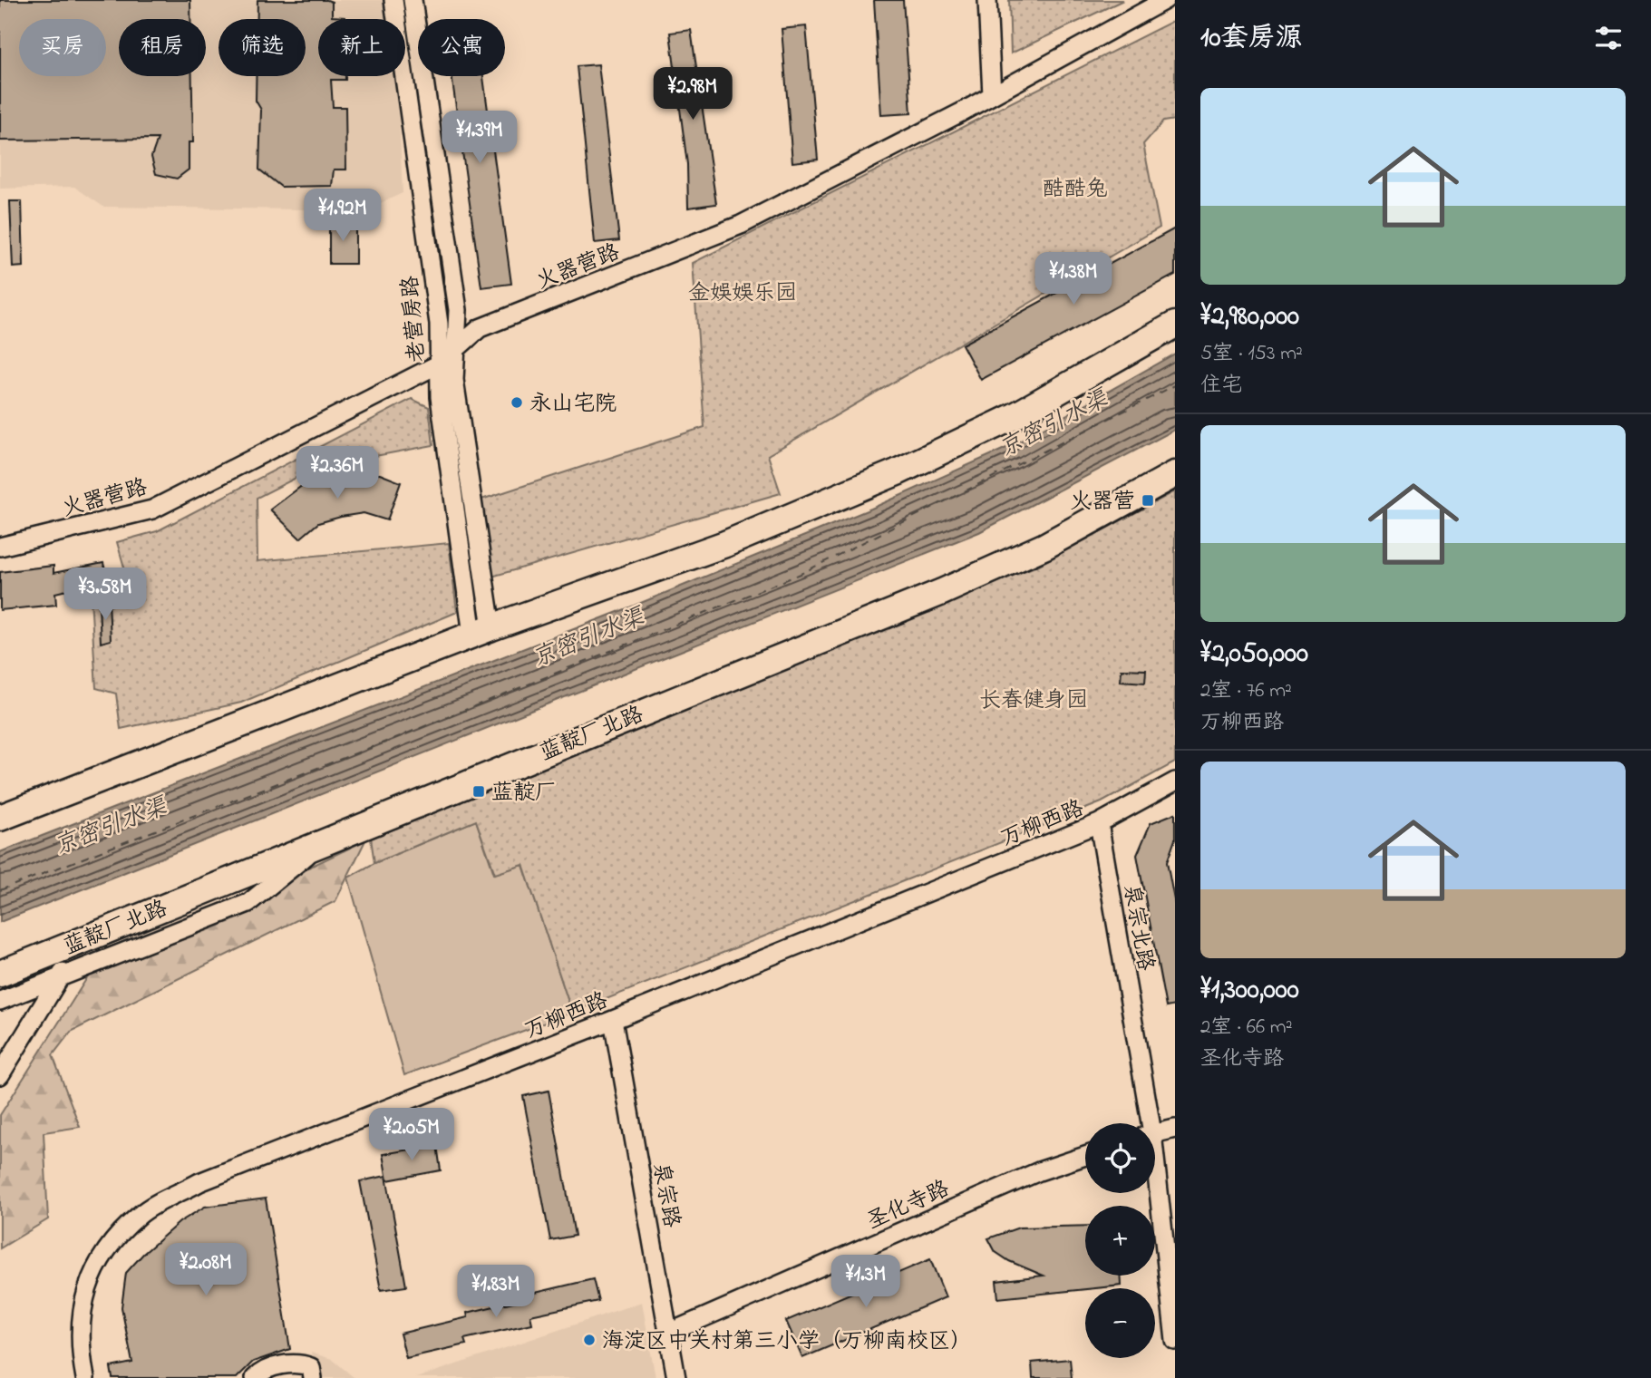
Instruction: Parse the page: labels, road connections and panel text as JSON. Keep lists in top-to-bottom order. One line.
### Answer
{"streets":{"highway":["蓝靛厂北路"],"street":["火器营路","老营房路","万柳西路","泉宗北路","泉宗路","圣化寺路"]},"crossings":[["火器营路","老营房路"],["万柳西路","泉宗北路"],["万柳西路","泉宗路"],["泉宗路","圣化寺路"]],"water":["京密引水渠"],"parks":["酷酷兔","金娱娱乐园","长春健身园"],"places":{"other":["永山宅院","海淀区中关村第三小学（万柳南校区）"],"transit":["火器营","蓝靛厂"]},"page":{"heading":"10套房源","chip":["买房","租房","筛选","新上","公寓"],"price":["¥2.98M","¥1.39M","¥1.92M","¥1.38M","¥2.36M","¥3.58M","¥2.05M","¥2.08M","¥1.3M","¥1.83M"],"list":[{"name":"¥2,980,000","note":"5室 · 153 m² · 住宅"},{"name":"¥2,050,000","note":"2室 · 76 m² · 万柳西路"},{"name":"¥1,300,000","note":"2室 · 66 m² · 圣化寺路"}],"map_buttons":["+","−"]}}
